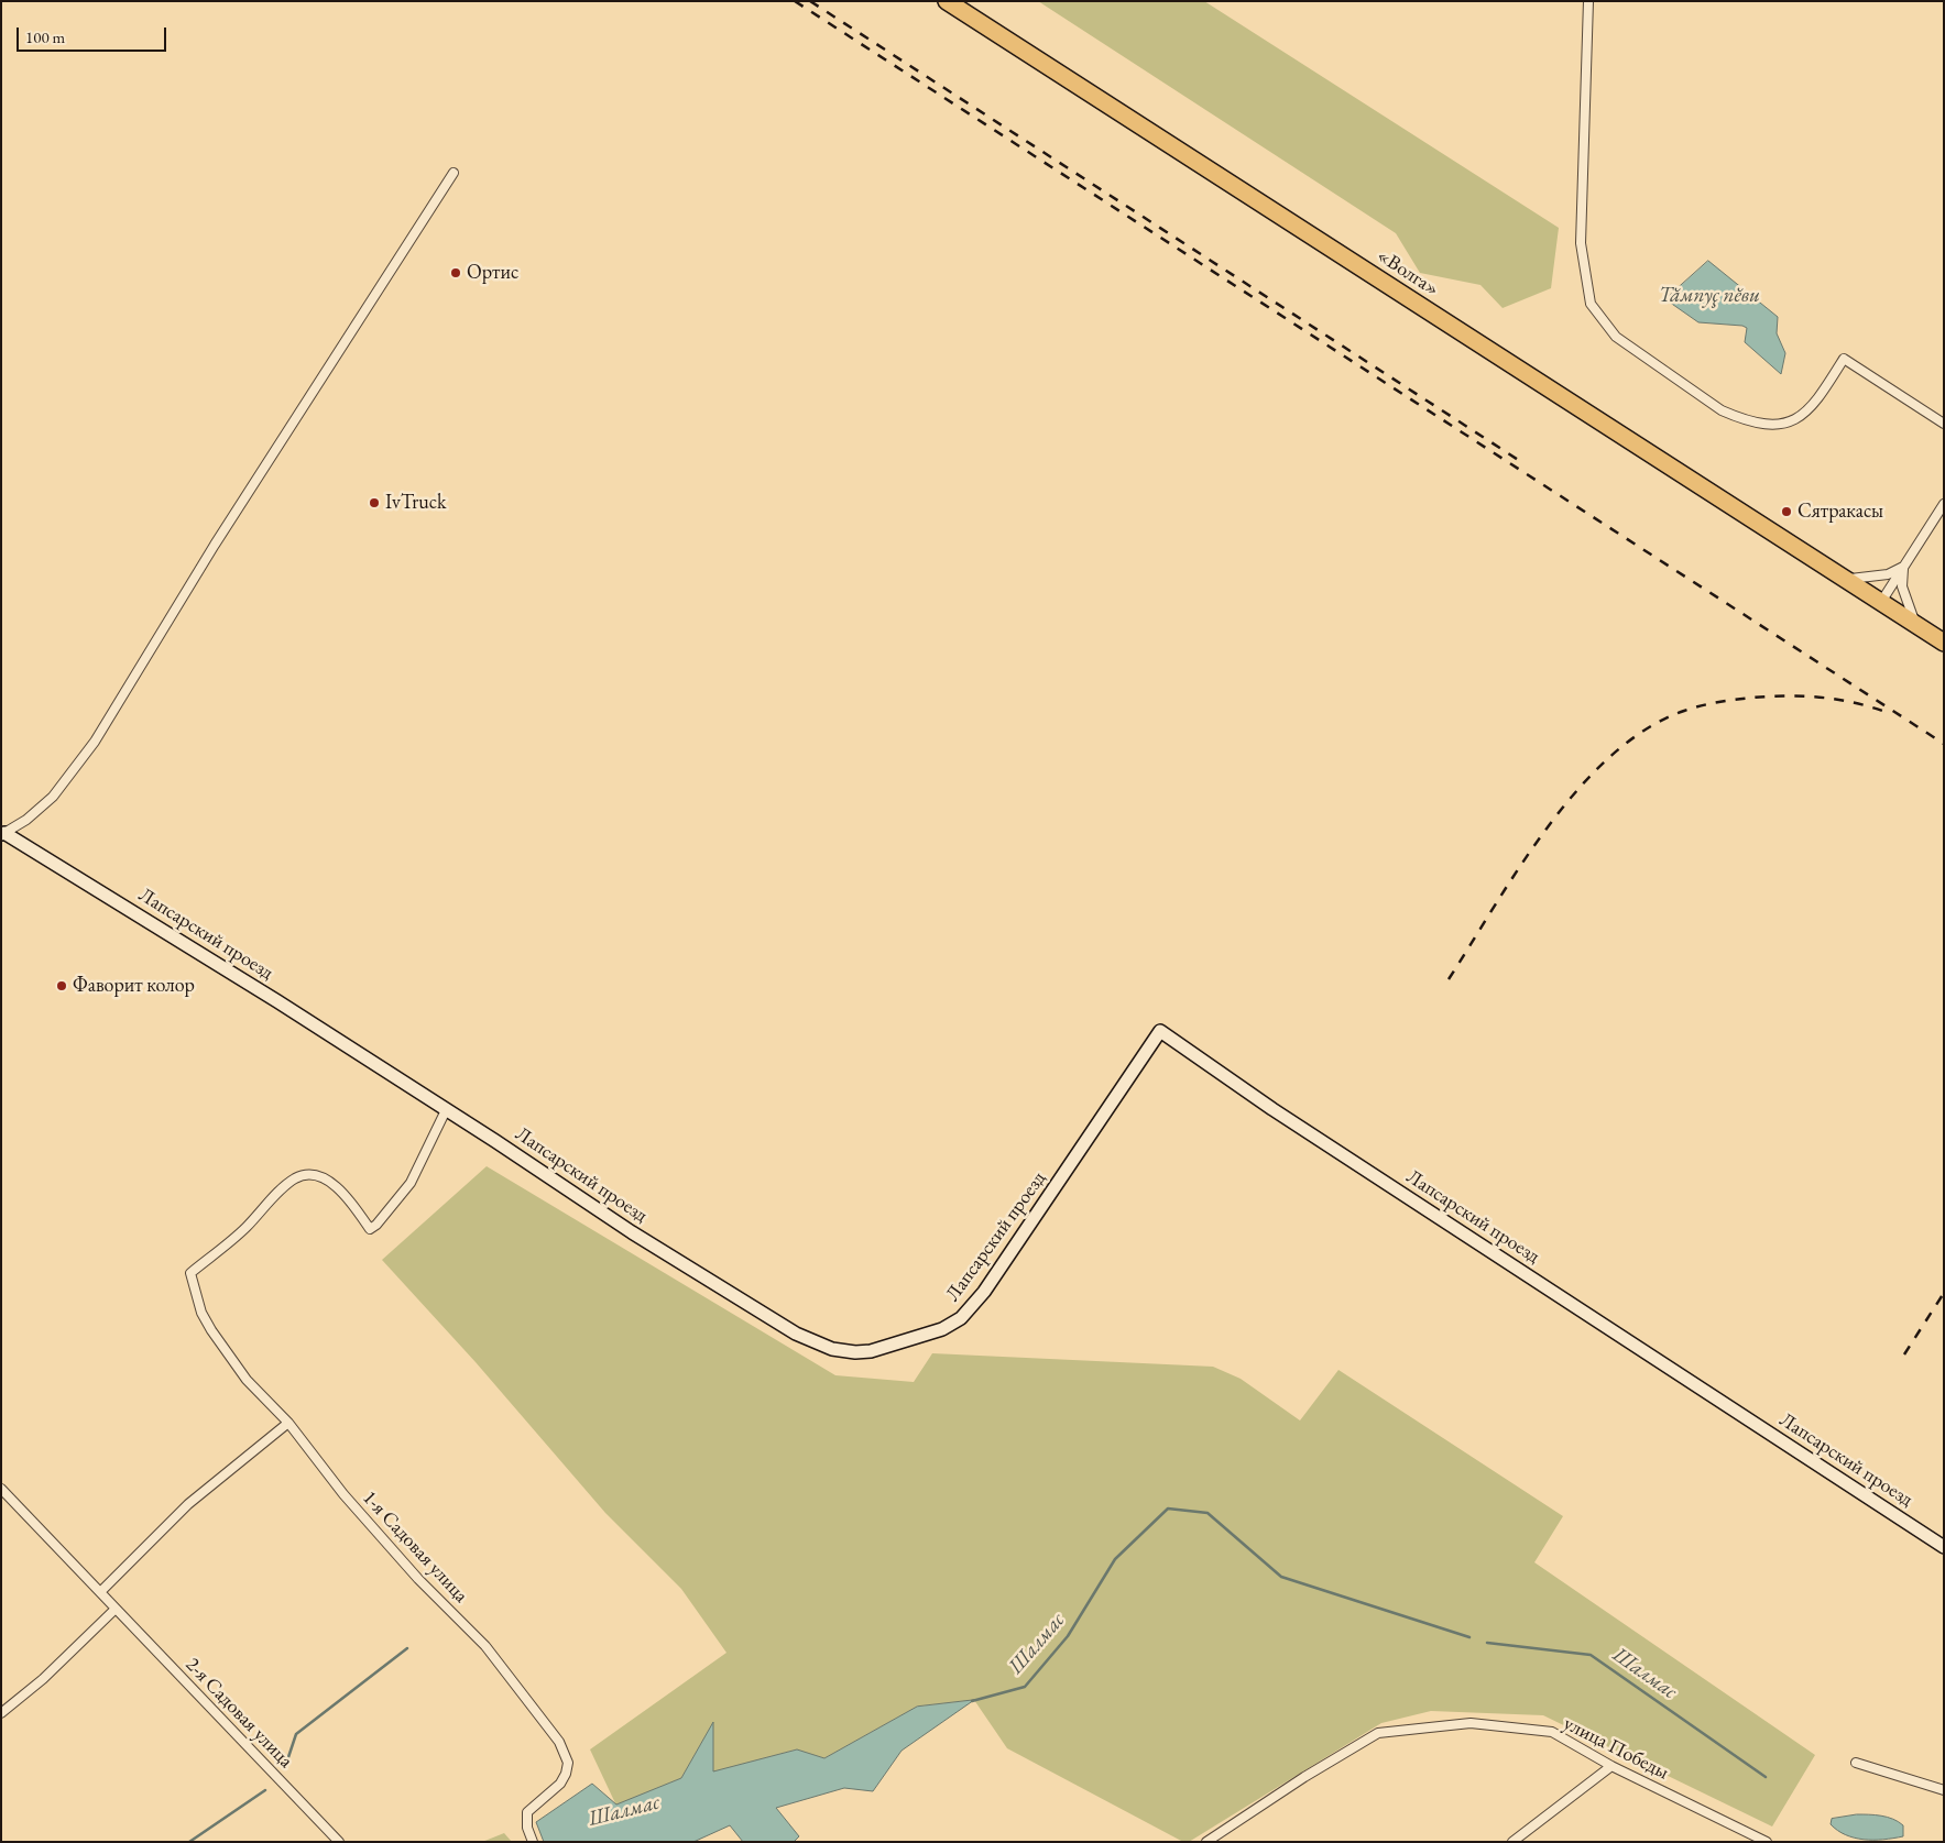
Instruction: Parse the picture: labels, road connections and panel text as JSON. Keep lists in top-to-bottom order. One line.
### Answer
{"streets":{"highway":["«Волга»"],"street":["Лапсарский проезд","1-я Садовая улица","2-я Садовая улица","улица Победы"]},"crossings":[["Лапсарский проезд","1-я Садовая улица"]],"water":["Тӑмпуҫ пӗви","Шалмас"],"places":["Ортис","IvTruck","Сятракасы","Фаворит колор"],"scale_bar":"100 m"}
